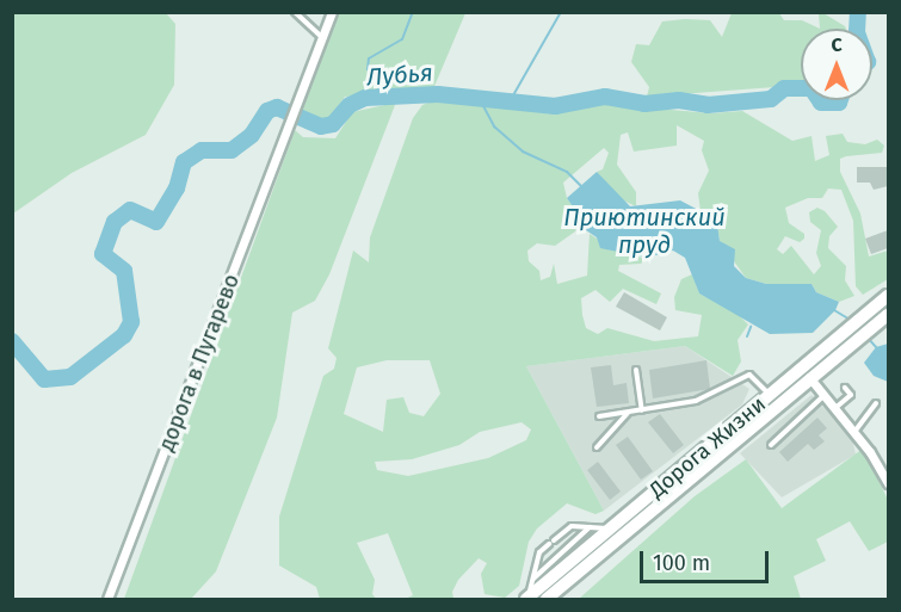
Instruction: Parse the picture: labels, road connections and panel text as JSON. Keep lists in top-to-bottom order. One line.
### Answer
{"streets":{"main road":["Дорога Жизни"],"street":["дорога в Пугарево"]},"water":["Лубья","Приютинский пруд"],"scale_bar":"100 m","north":"top"}
